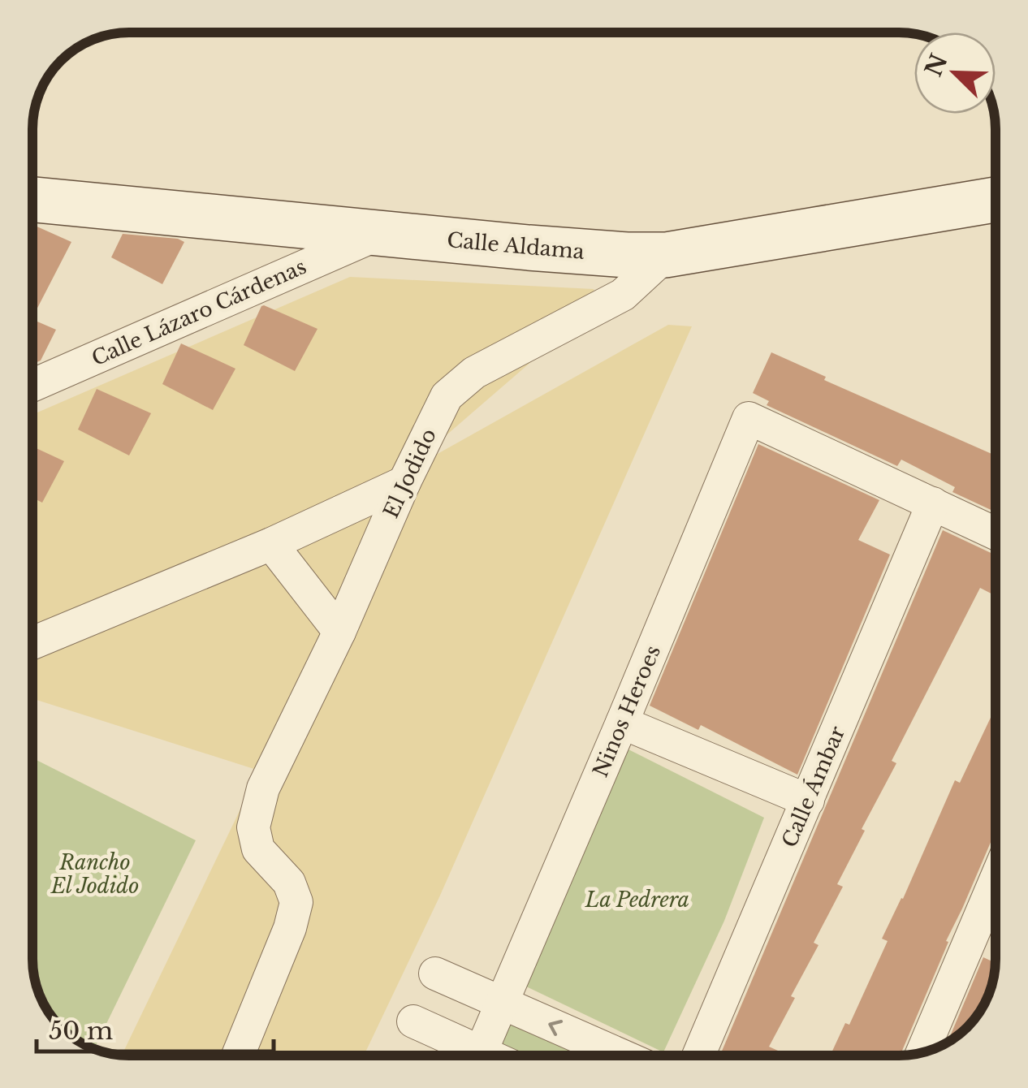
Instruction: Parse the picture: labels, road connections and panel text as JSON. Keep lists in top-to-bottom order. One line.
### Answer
{"streets":{"main road":["Calle Aldama"],"street":["Calle Lázaro Cárdenas","El Jodido","Ninos Heroes","Calle Ámbar"]},"crossings":[["Calle Aldama","Calle Lázaro Cárdenas"],["Calle Aldama","El Jodido"],["Ninos Heroes","Calle Ámbar"]],"parks":["Rancho El Jodido","La Pedrera"],"scale_bar":"50 m","north":"top left"}
